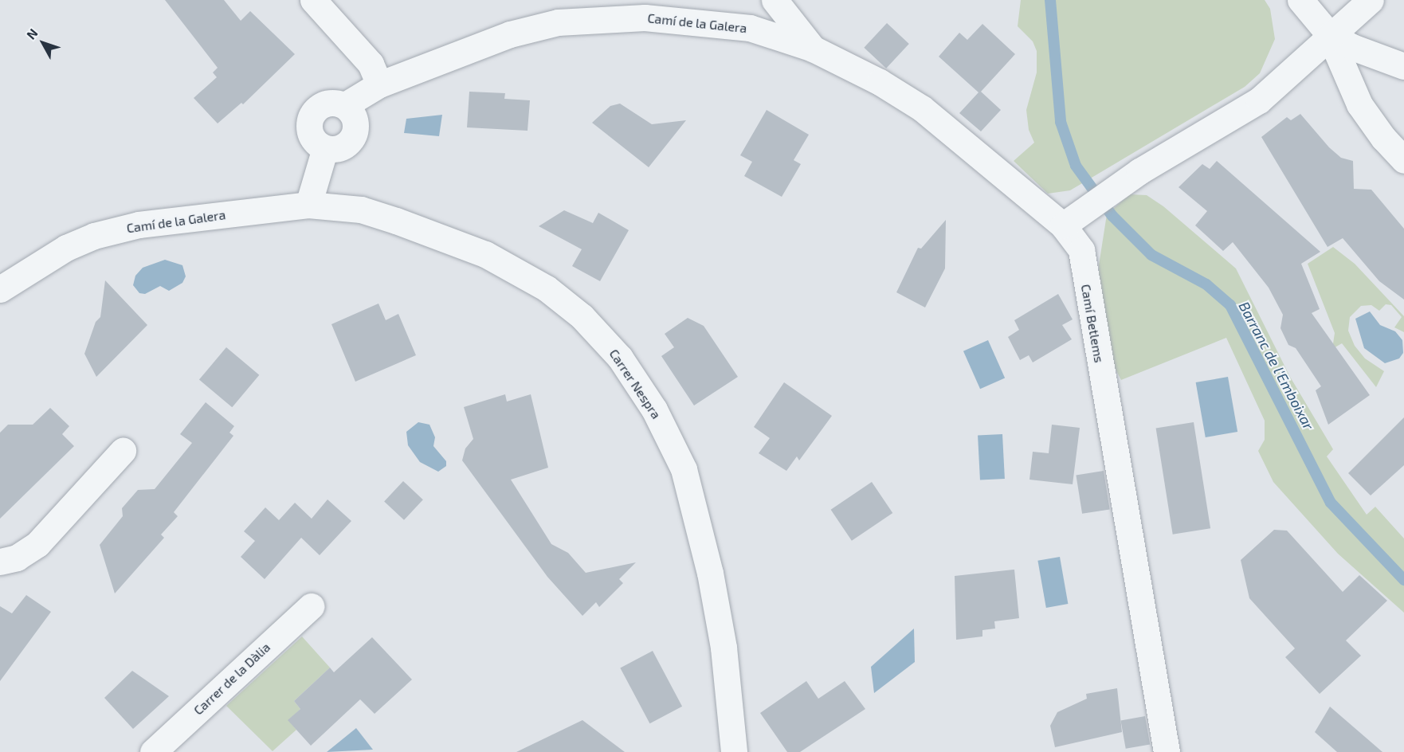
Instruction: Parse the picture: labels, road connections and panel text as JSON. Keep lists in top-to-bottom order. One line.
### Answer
{"streets":{"street":["Camí de la Galera","Camí Betlems","Carrer Nespra","Carrer de la Dàlia"]},"crossings":[["Camí de la Galera","Camí Betlems"],["Camí de la Galera","Carrer Nespra"]],"water":["Barranc de l'Emboixar"],"north":"top left"}
